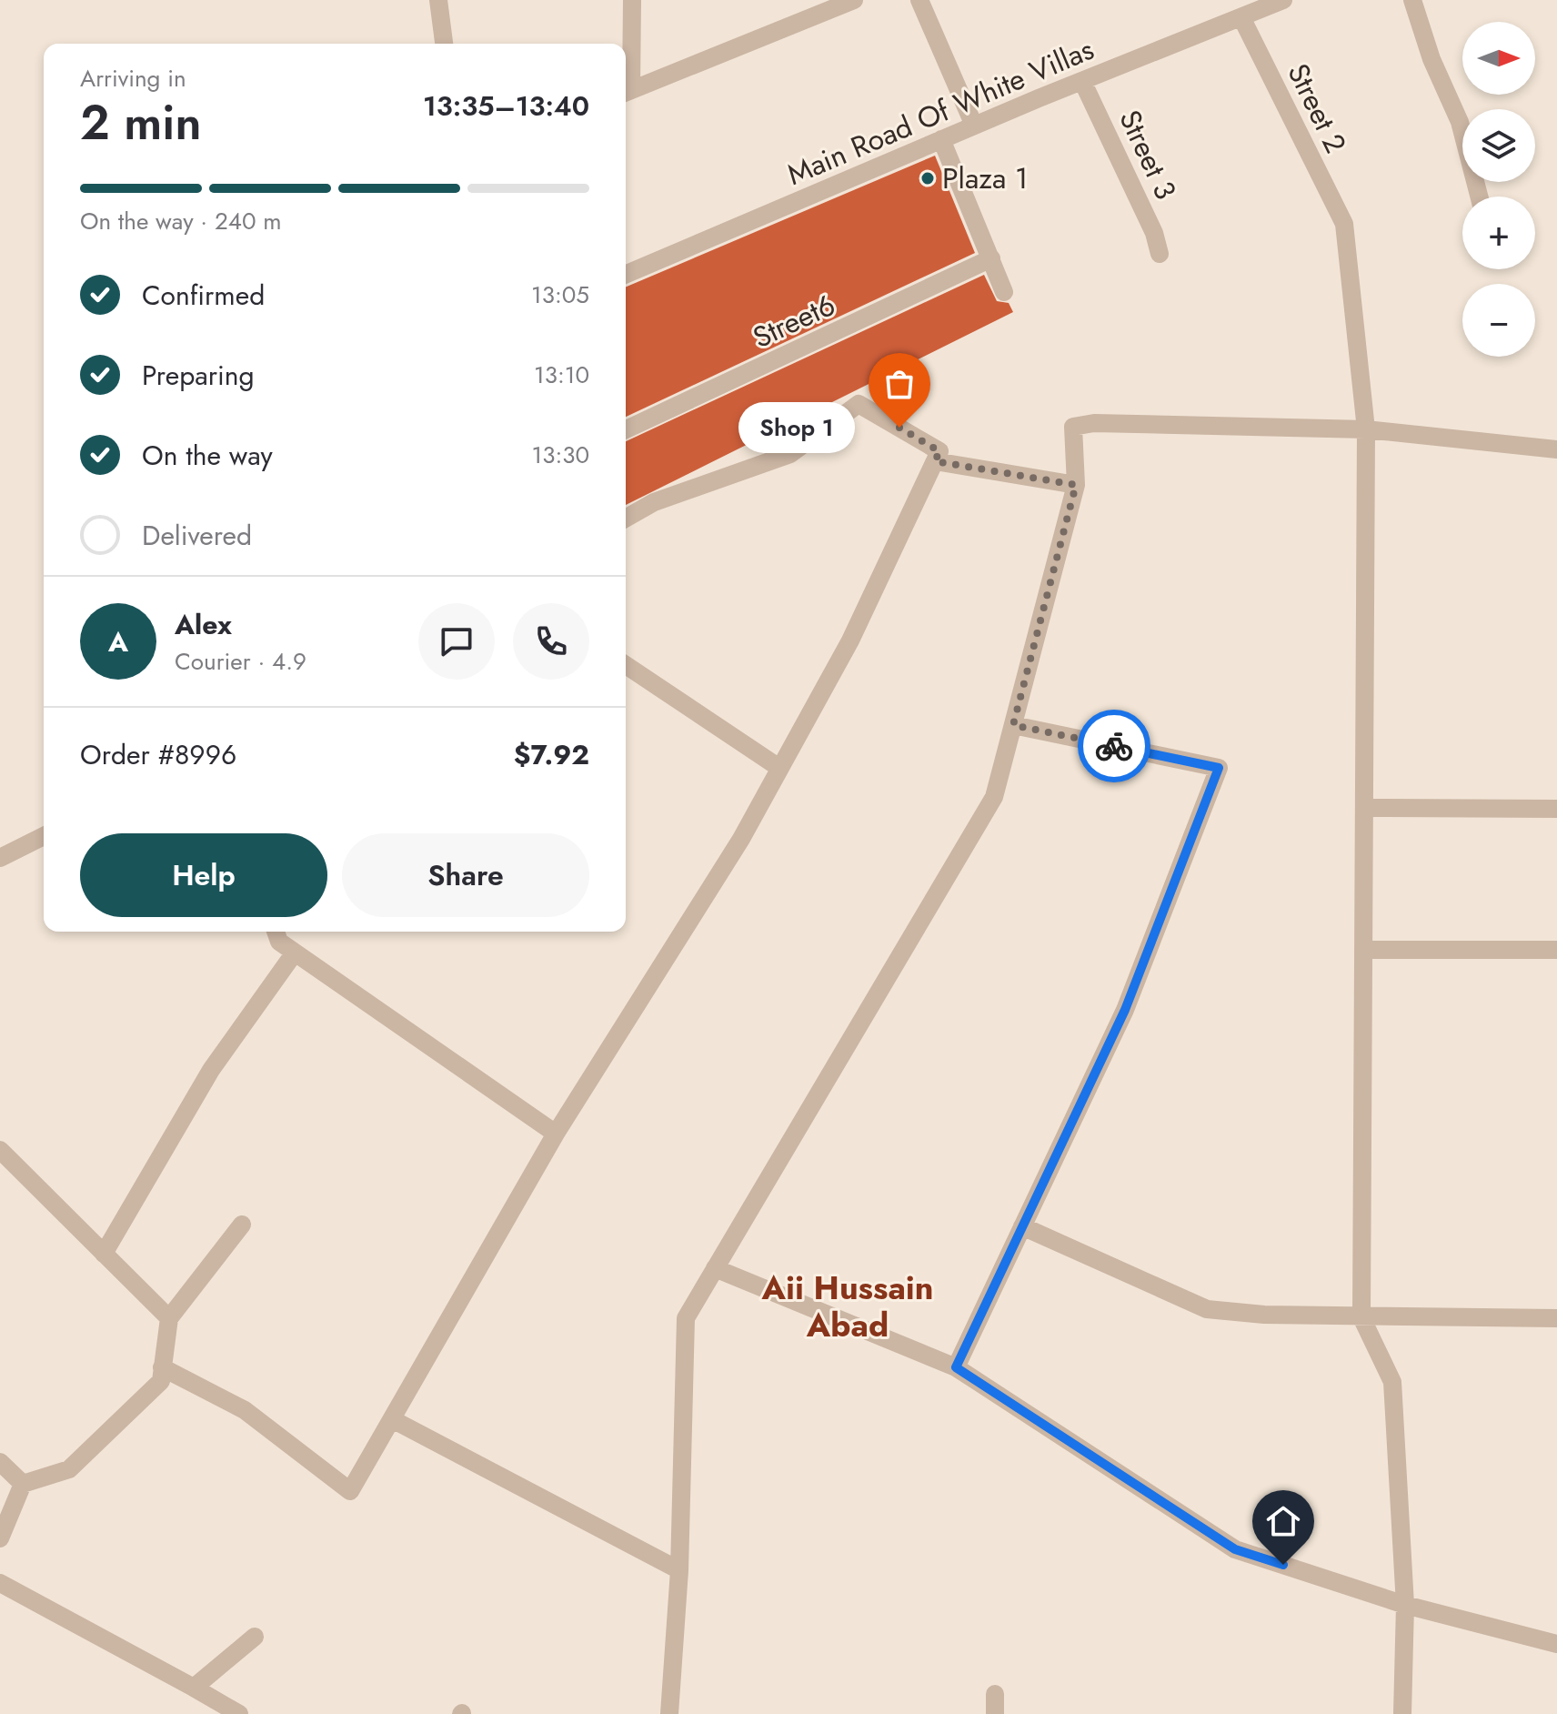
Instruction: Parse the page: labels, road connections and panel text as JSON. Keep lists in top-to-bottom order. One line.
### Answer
{"streets":{"street":["Street 2","Main Road Of White Villas","Street 3","Street6"]},"crossings":[["Street 2","Main Road Of White Villas"],["Main Road Of White Villas","Street 3"]],"districts":["Aii Hussain Abad"],"places":["Plaza 1","Shop 1"],"north":"right","page":{"map_buttons":["+","−"],"heading":["2 min","Arriving in","13:35–13:40"],"panel":["Alex","Courier · 4.9","Order #8996","$7.92"],"bar":"On the way · 240 m","list":[["Confirmed","13:05"],["Preparing","13:10"],["On the way","13:30"],"Delivered"],"bubble":"Shop 1","round":"A","buttons":["Help","Share"]}}
